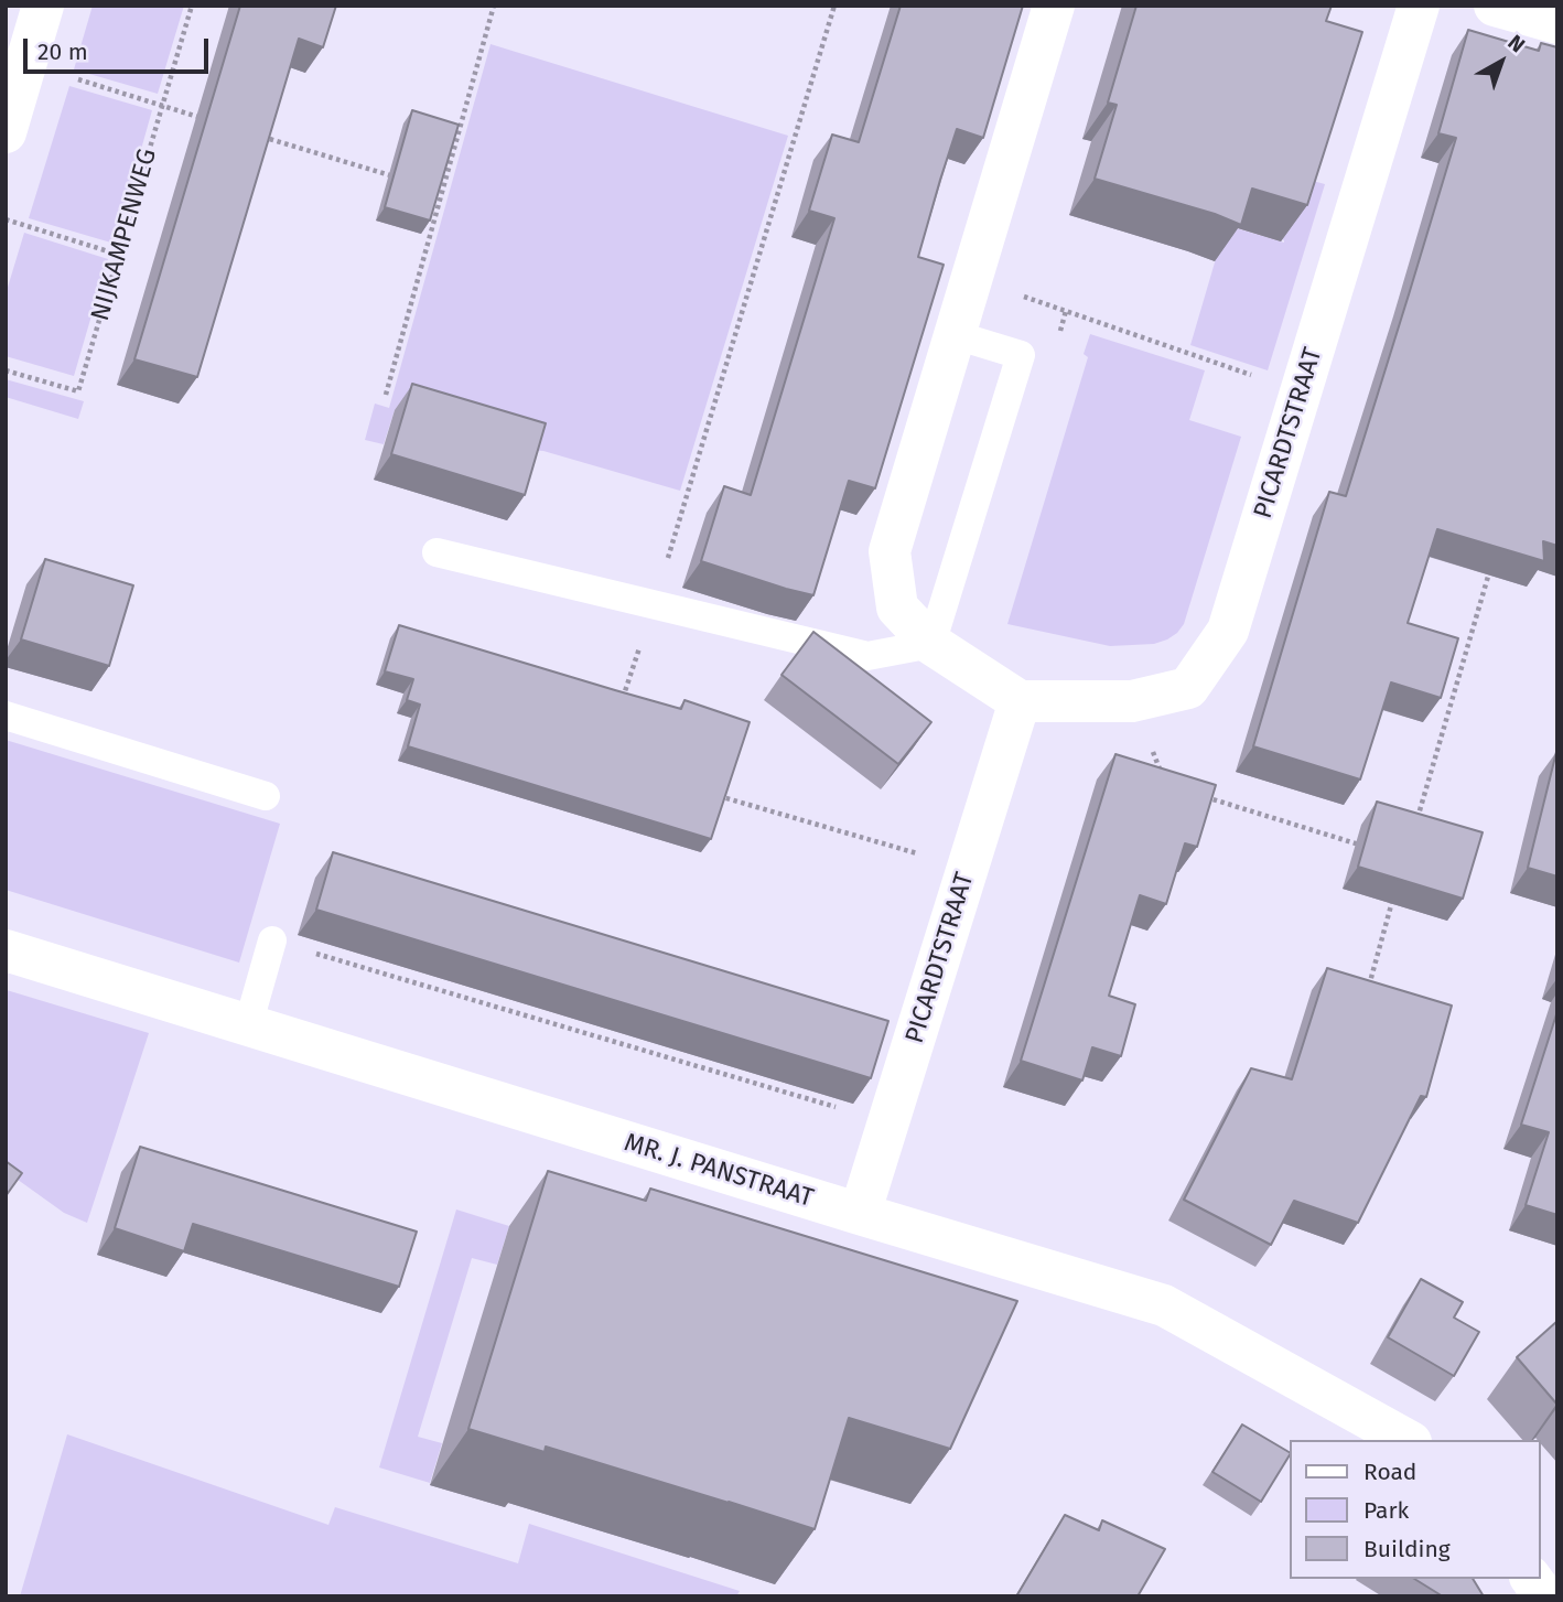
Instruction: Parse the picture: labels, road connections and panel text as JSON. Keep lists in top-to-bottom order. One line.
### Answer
{"streets":{"street":["PICARDTSTRAAT","MR. J. PANSTRAAT"],"path":["NIJKAMPENWEG"]},"crossings":[["PICARDTSTRAAT","MR. J. PANSTRAAT"]],"legend":["Road","Park","Building"],"scale_bar":"20 m","north":"top right"}
